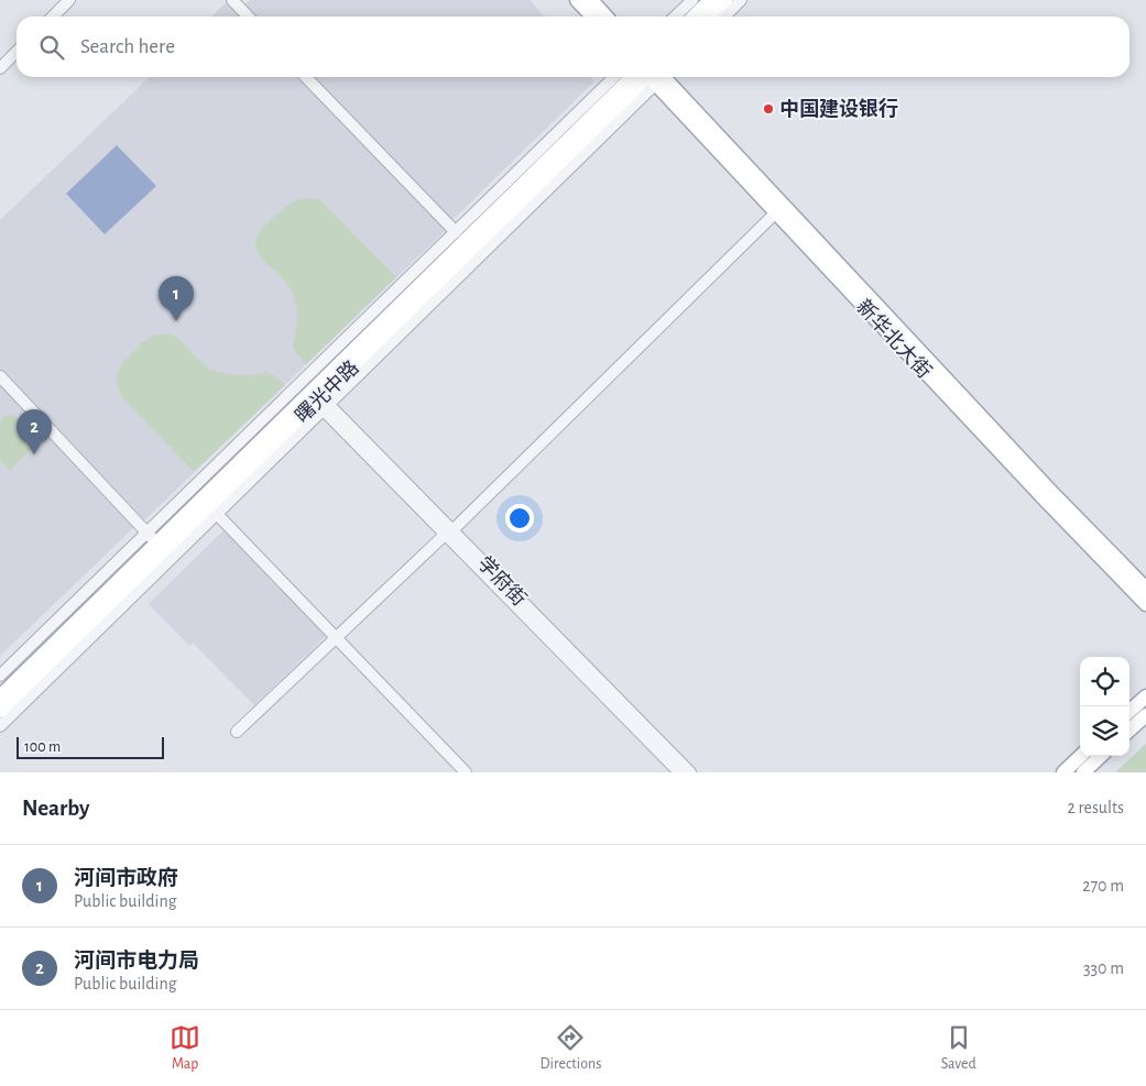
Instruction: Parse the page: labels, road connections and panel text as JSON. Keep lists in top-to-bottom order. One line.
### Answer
{"streets":{"main road":["新华北大街","曙光中路"],"street":["学府街"]},"crossings":[["曙光中路","学府街"]],"places":["中国建设银行"],"scale_bar":"100 m","page":{"search":"Search here","pins":["1","2"],"scale":"100 m","heading":["Nearby","2 results"],"list":[{"mark":"1","name":"河间市政府","note":"Public building","value":"270 m"},{"mark":"2","name":"河间市电力局","note":"Public building","value":"330 m"}],"nav":["Map","Directions","Saved"]}}
